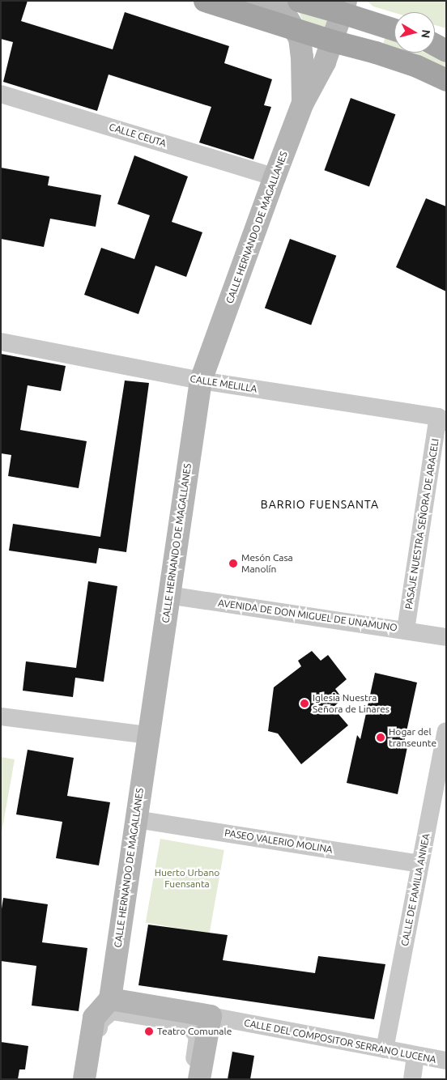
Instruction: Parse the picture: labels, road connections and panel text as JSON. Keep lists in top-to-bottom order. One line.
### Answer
{"streets":{"street":["CALLE CEUTA","CALLE HERNANDO DE MAGALLANES","CALLE MELILLA","PASAJE NUESTRA SEÑORA DE ARACELI","AVENIDA DE DON MIGUEL DE UNAMUNO","PASEO VALERIO MOLINA","CALLE DE FAMILIA ANNEA","CALLE DEL COMPOSITOR SERRANO LUCENA"]},"crossings":[["CALLE CEUTA","CALLE HERNANDO DE MAGALLANES"],["CALLE HERNANDO DE MAGALLANES","CALLE MELILLA"],["CALLE HERNANDO DE MAGALLANES","AVENIDA DE DON MIGUEL DE UNAMUNO"],["CALLE HERNANDO DE MAGALLANES","PASEO VALERIO MOLINA"],["CALLE MELILLA","PASAJE NUESTRA SEÑORA DE ARACELI"],["PASAJE NUESTRA SEÑORA DE ARACELI","AVENIDA DE DON MIGUEL DE UNAMUNO"],["PASEO VALERIO MOLINA","CALLE DE FAMILIA ANNEA"],["CALLE DE FAMILIA ANNEA","CALLE DEL COMPOSITOR SERRANO LUCENA"]],"districts":["BARRIO FUENSANTA"],"parks":["Huerto Urbano Fuensanta"],"places":["Mesón Casa Manolín","Iglesia Nuestra Señora de Linares","Hogar del transeunte","Teatro Comunale"],"north":"right"}
